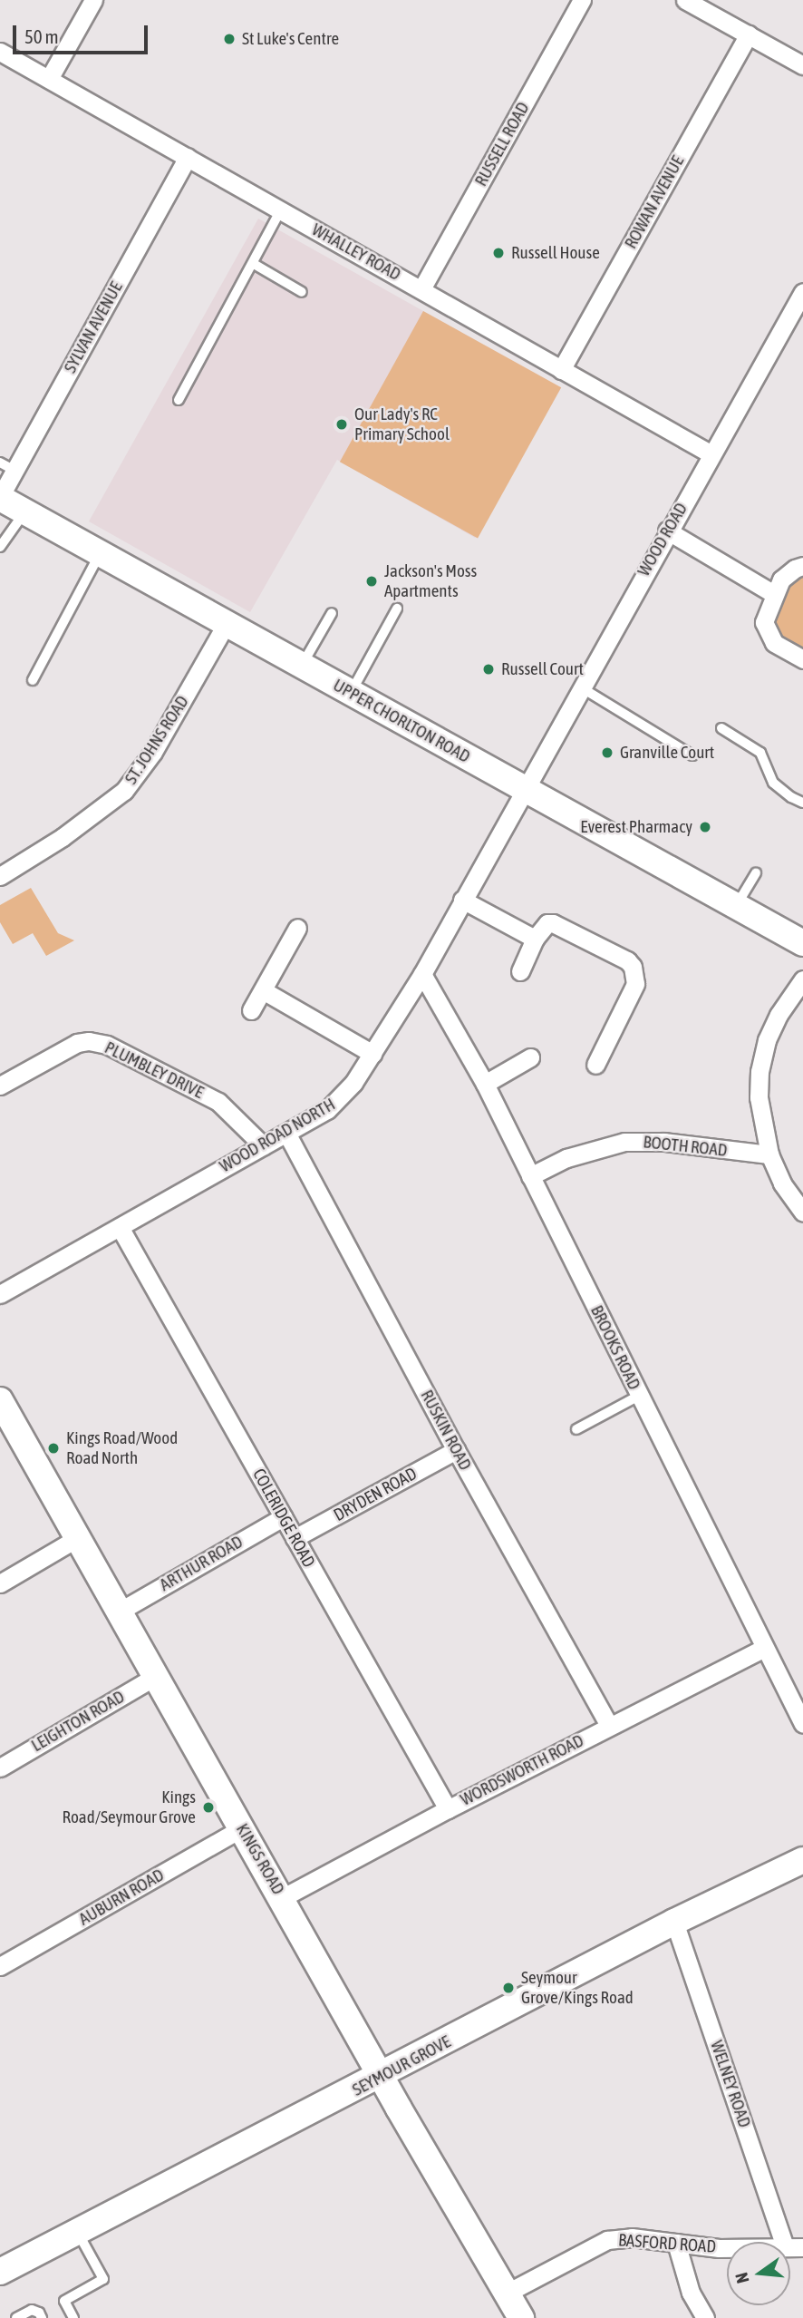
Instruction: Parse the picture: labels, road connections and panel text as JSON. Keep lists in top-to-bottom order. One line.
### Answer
{"streets":{"main road":["UPPER CHORLTON ROAD","KINGS ROAD","SEYMOUR GROVE"],"street":["RUSSELL ROAD","ROWAN AVENUE","WHALLEY ROAD","SYLVAN AVENUE","WOOD ROAD","ST. JOHNS ROAD","PLUMBLEY DRIVE","WOOD ROAD NORTH","BOOTH ROAD","BROOKS ROAD","RUSKIN ROAD","DRYDEN ROAD","COLERIDGE ROAD","ARTHUR ROAD","LEIGHTON ROAD","WORDSWORTH ROAD","AUBURN ROAD","WELNEY ROAD","BASFORD ROAD"]},"crossings":[["RUSSELL ROAD","WHALLEY ROAD"],["ROWAN AVENUE","WHALLEY ROAD"],["WHALLEY ROAD","SYLVAN AVENUE"],["WHALLEY ROAD","WOOD ROAD"],["SYLVAN AVENUE","UPPER CHORLTON ROAD"],["WOOD ROAD","UPPER CHORLTON ROAD"],["WOOD ROAD","WOOD ROAD NORTH"],["UPPER CHORLTON ROAD","ST. JOHNS ROAD"],["UPPER CHORLTON ROAD","WOOD ROAD NORTH"],["PLUMBLEY DRIVE","WOOD ROAD NORTH"],["WOOD ROAD NORTH","BROOKS ROAD"],["WOOD ROAD NORTH","RUSKIN ROAD"],["WOOD ROAD NORTH","COLERIDGE ROAD"],["BOOTH ROAD","BROOKS ROAD"],["BROOKS ROAD","WORDSWORTH ROAD"],["RUSKIN ROAD","DRYDEN ROAD"],["RUSKIN ROAD","WORDSWORTH ROAD"],["DRYDEN ROAD","COLERIDGE ROAD"],["COLERIDGE ROAD","ARTHUR ROAD"],["COLERIDGE ROAD","WORDSWORTH ROAD"],["ARTHUR ROAD","KINGS ROAD"],["LEIGHTON ROAD","KINGS ROAD"],["WORDSWORTH ROAD","KINGS ROAD"],["KINGS ROAD","AUBURN ROAD"],["KINGS ROAD","SEYMOUR GROVE"],["KINGS ROAD","BASFORD ROAD"],["SEYMOUR GROVE","WELNEY ROAD"],["WELNEY ROAD","BASFORD ROAD"]],"places":["St Luke's Centre","Russell House","Our Lady's RC Primary School","Jackson's Moss Apartments","Russell Court","Granville Court","Everest Pharmacy","Kings Road/Wood Road North","Kings Road/Seymour Grove","Seymour Grove/Kings Road"],"scale_bar":"50 m","north":"left"}
